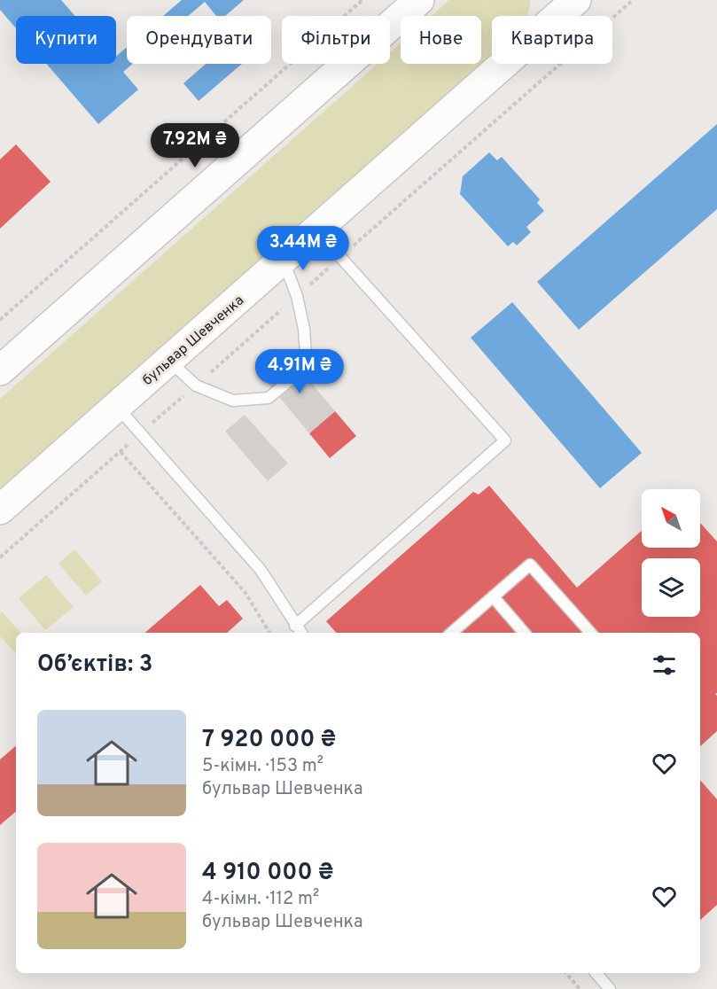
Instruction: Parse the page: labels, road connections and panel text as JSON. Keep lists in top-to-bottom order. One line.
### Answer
{"streets":{"main road":["бульвар Шевченка"]},"north":"top left","page":{"chip":["Купити","Орендувати","Фільтри","Нове","Квартира"],"price":["7.92M ₴","3.44M ₴","4.91M ₴"],"heading":"Об’єктів: 3","list":[{"name":"7 920 000 ₴","note":"5-кімн. · 153 m² · бульвар Шевченка"},{"name":"4 910 000 ₴","note":"4-кімн. · 112 m² · бульвар Шевченка"}]}}
